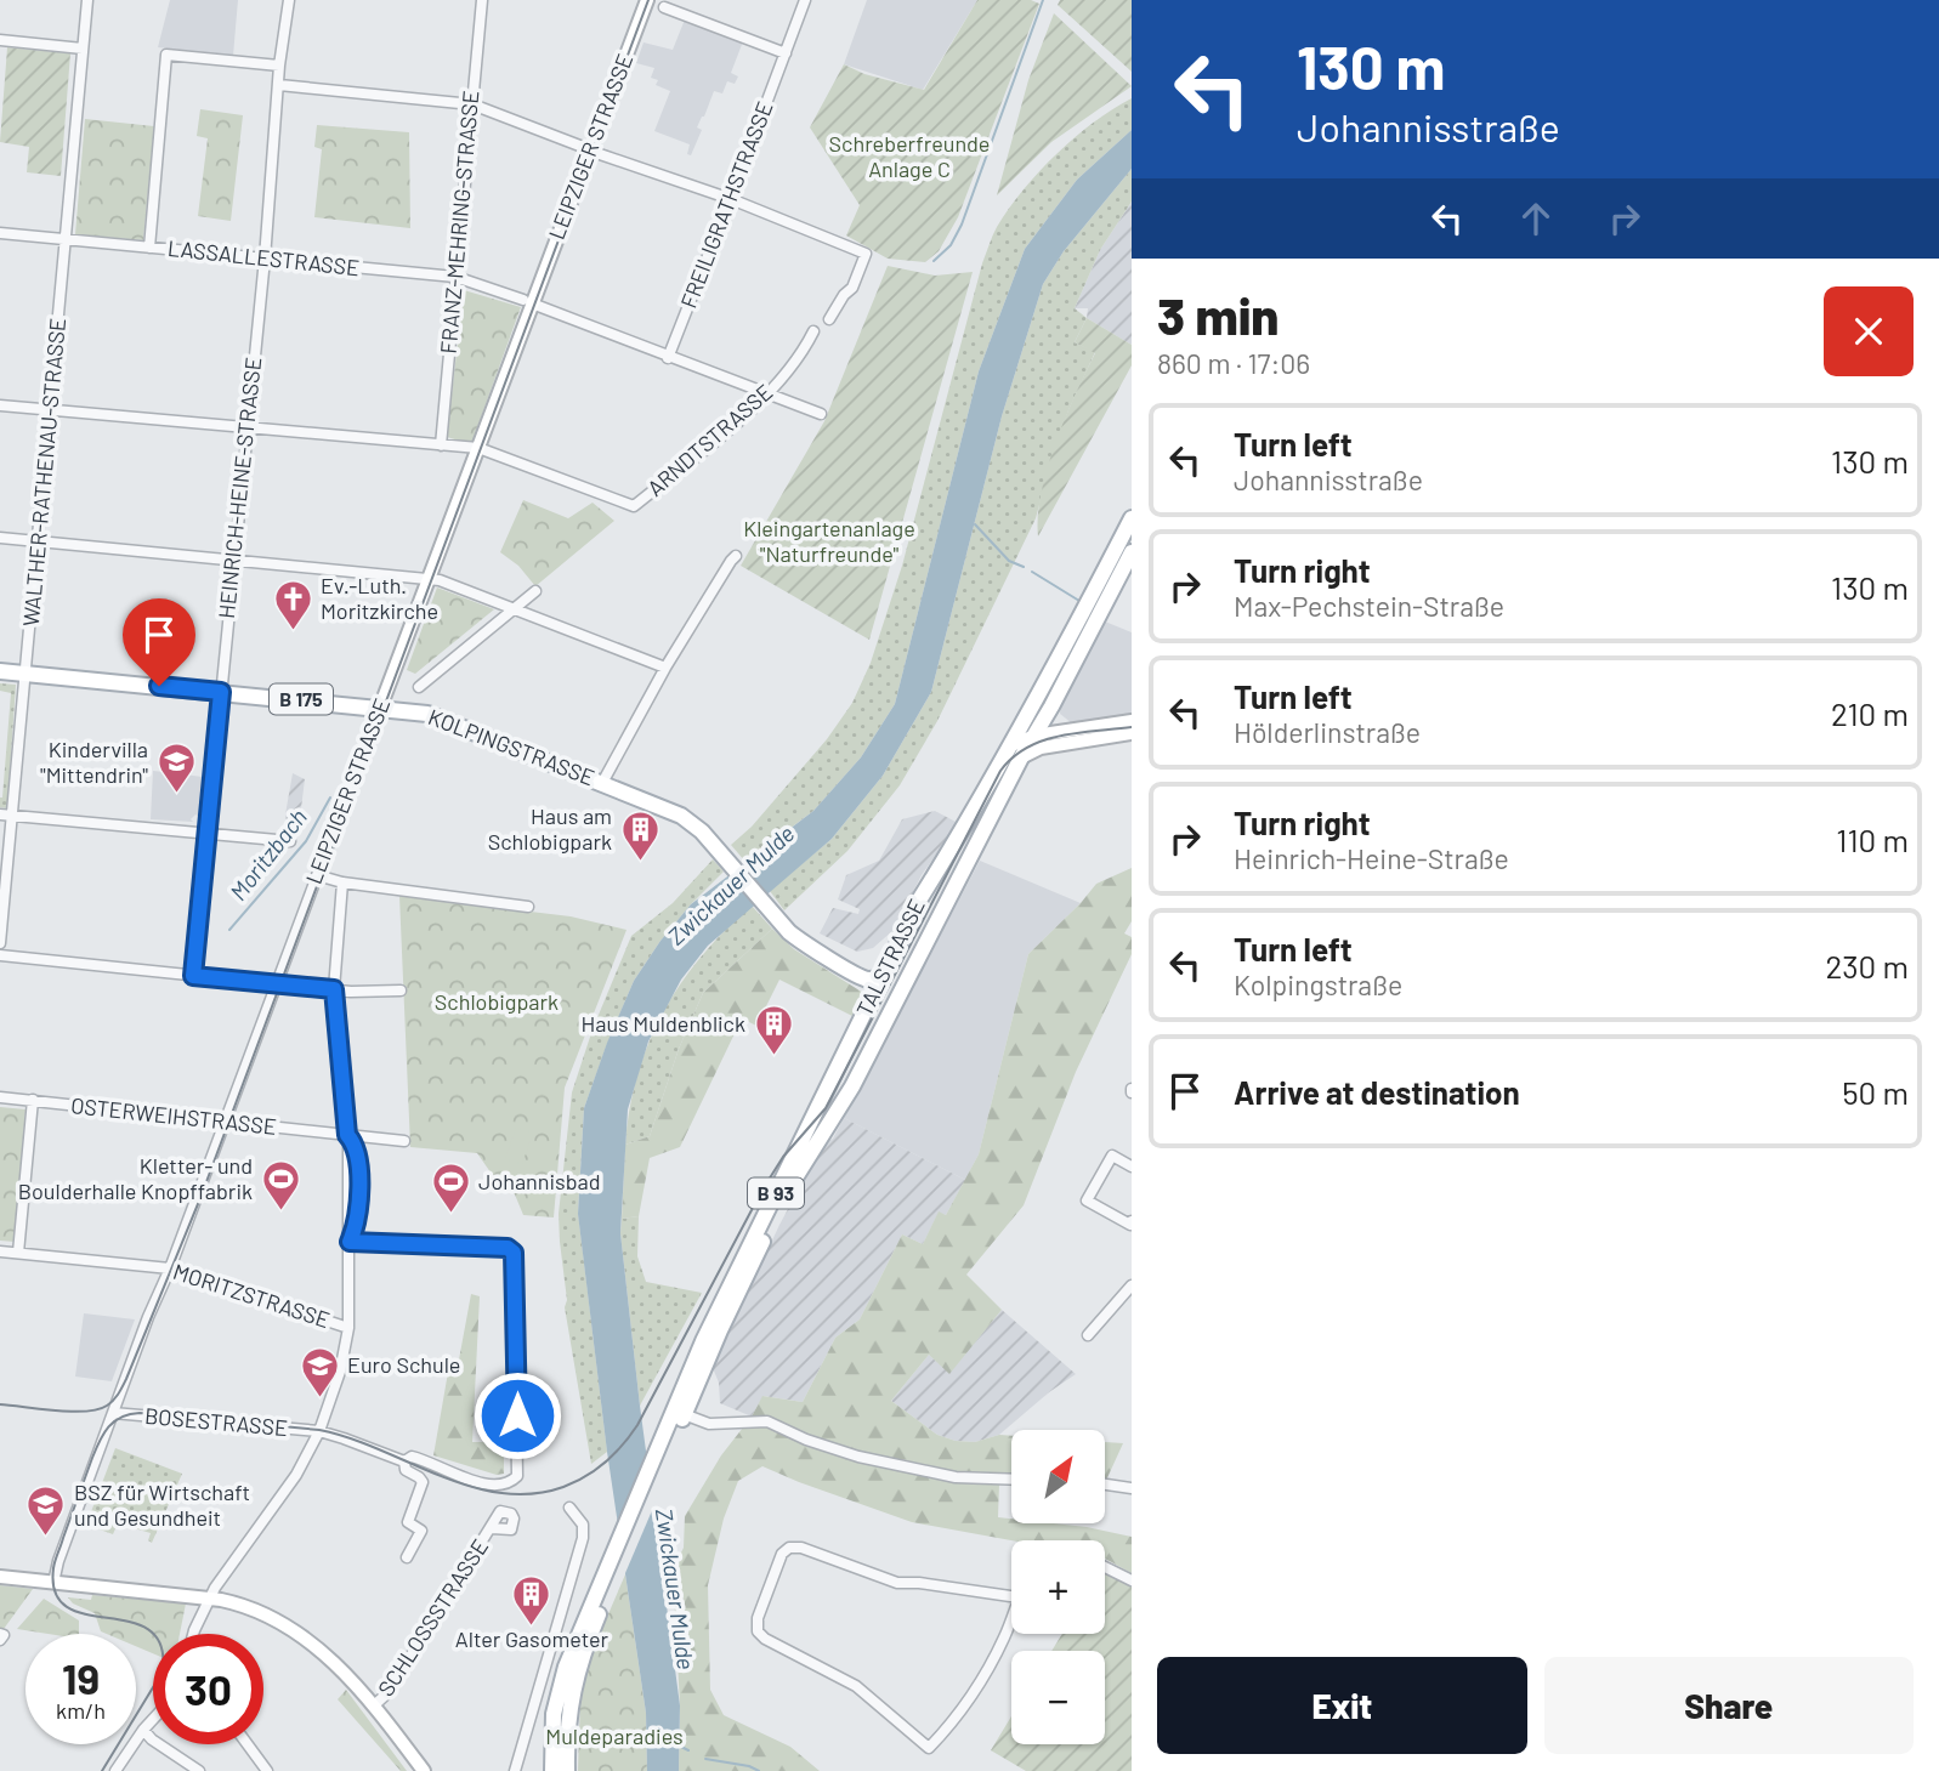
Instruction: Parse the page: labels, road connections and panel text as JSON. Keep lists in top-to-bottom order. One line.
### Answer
{"streets":{"main road":["B 175","KOLPINGSTRASSE","TALSTRASSE","B 93"],"street":["LEIPZIGER STRASSE","FREILIGRATHSTRASSE","FRANZ-MEHRING-STRASSE","LASSALLESTRASSE","ARNDTSTRASSE","WALTHER-RATHENAU-STRASSE","HEINRICH-HEINE-STRASSE","OSTERWEIHSTRASSE","MORITZSTRASSE","BOSESTRASSE","SCHLOSSSTRASSE"]},"crossings":[["LEIPZIGER STRASSE","LASSALLESTRASSE"],["LEIPZIGER STRASSE","ARNDTSTRASSE"],["LEIPZIGER STRASSE","KOLPINGSTRASSE"],["LEIPZIGER STRASSE","OSTERWEIHSTRASSE"],["LEIPZIGER STRASSE","MORITZSTRASSE"],["LEIPZIGER STRASSE","BOSESTRASSE"],["FREILIGRATHSTRASSE","LASSALLESTRASSE"],["FRANZ-MEHRING-STRASSE","LASSALLESTRASSE"],["LASSALLESTRASSE","ARNDTSTRASSE"],["LASSALLESTRASSE","WALTHER-RATHENAU-STRASSE"],["LASSALLESTRASSE","HEINRICH-HEINE-STRASSE"],["WALTHER-RATHENAU-STRASSE","KOLPINGSTRASSE"],["HEINRICH-HEINE-STRASSE","KOLPINGSTRASSE"],["B 175","KOLPINGSTRASSE"],["B 175","TALSTRASSE"],["KOLPINGSTRASSE","TALSTRASSE"],["TALSTRASSE","B 93"]],"water":["Moritzbach","Zwickauer Mulde"],"parks":["Schreberfreunde Anlage C","Kleingartenanlage \"Naturfreunde\"","Schlobigpark","Muldeparadies"],"places":{"church":["Ev.-Luth. Moritzkirche"],"school or university":["Kindervilla \"Mittendrin\"","Euro Schule","BSZ für Wirtschaft und Gesundheit"],"building":["Haus am Schlobigpark","Haus Muldenblick","Alter Gasometer"],"sports":["Kletter- und Boulderhalle Knopffabrik","Johannisbad"]},"north":"top right","page":{"turn":["130 m","Johannisstraße"],"heading":["3 min","860 m · 17:06"],"list":[{"name":"Turn left","note":"Johannisstraße","value":"130 m"},{"name":"Turn right","note":"Max-Pechstein-Straße","value":"130 m"},{"name":"Turn left","note":"Hölderlinstraße","value":"210 m"},{"name":"Turn right","note":"Heinrich-Heine-Straße","value":"110 m"},{"name":"Turn left","note":"Kolpingstraße","value":"230 m"},{"name":"Arrive at destination","value":"50 m"}],"map_buttons":["+","−"],"speed":"19 km/h","limit":"30","buttons":["Exit","Share"]}}
